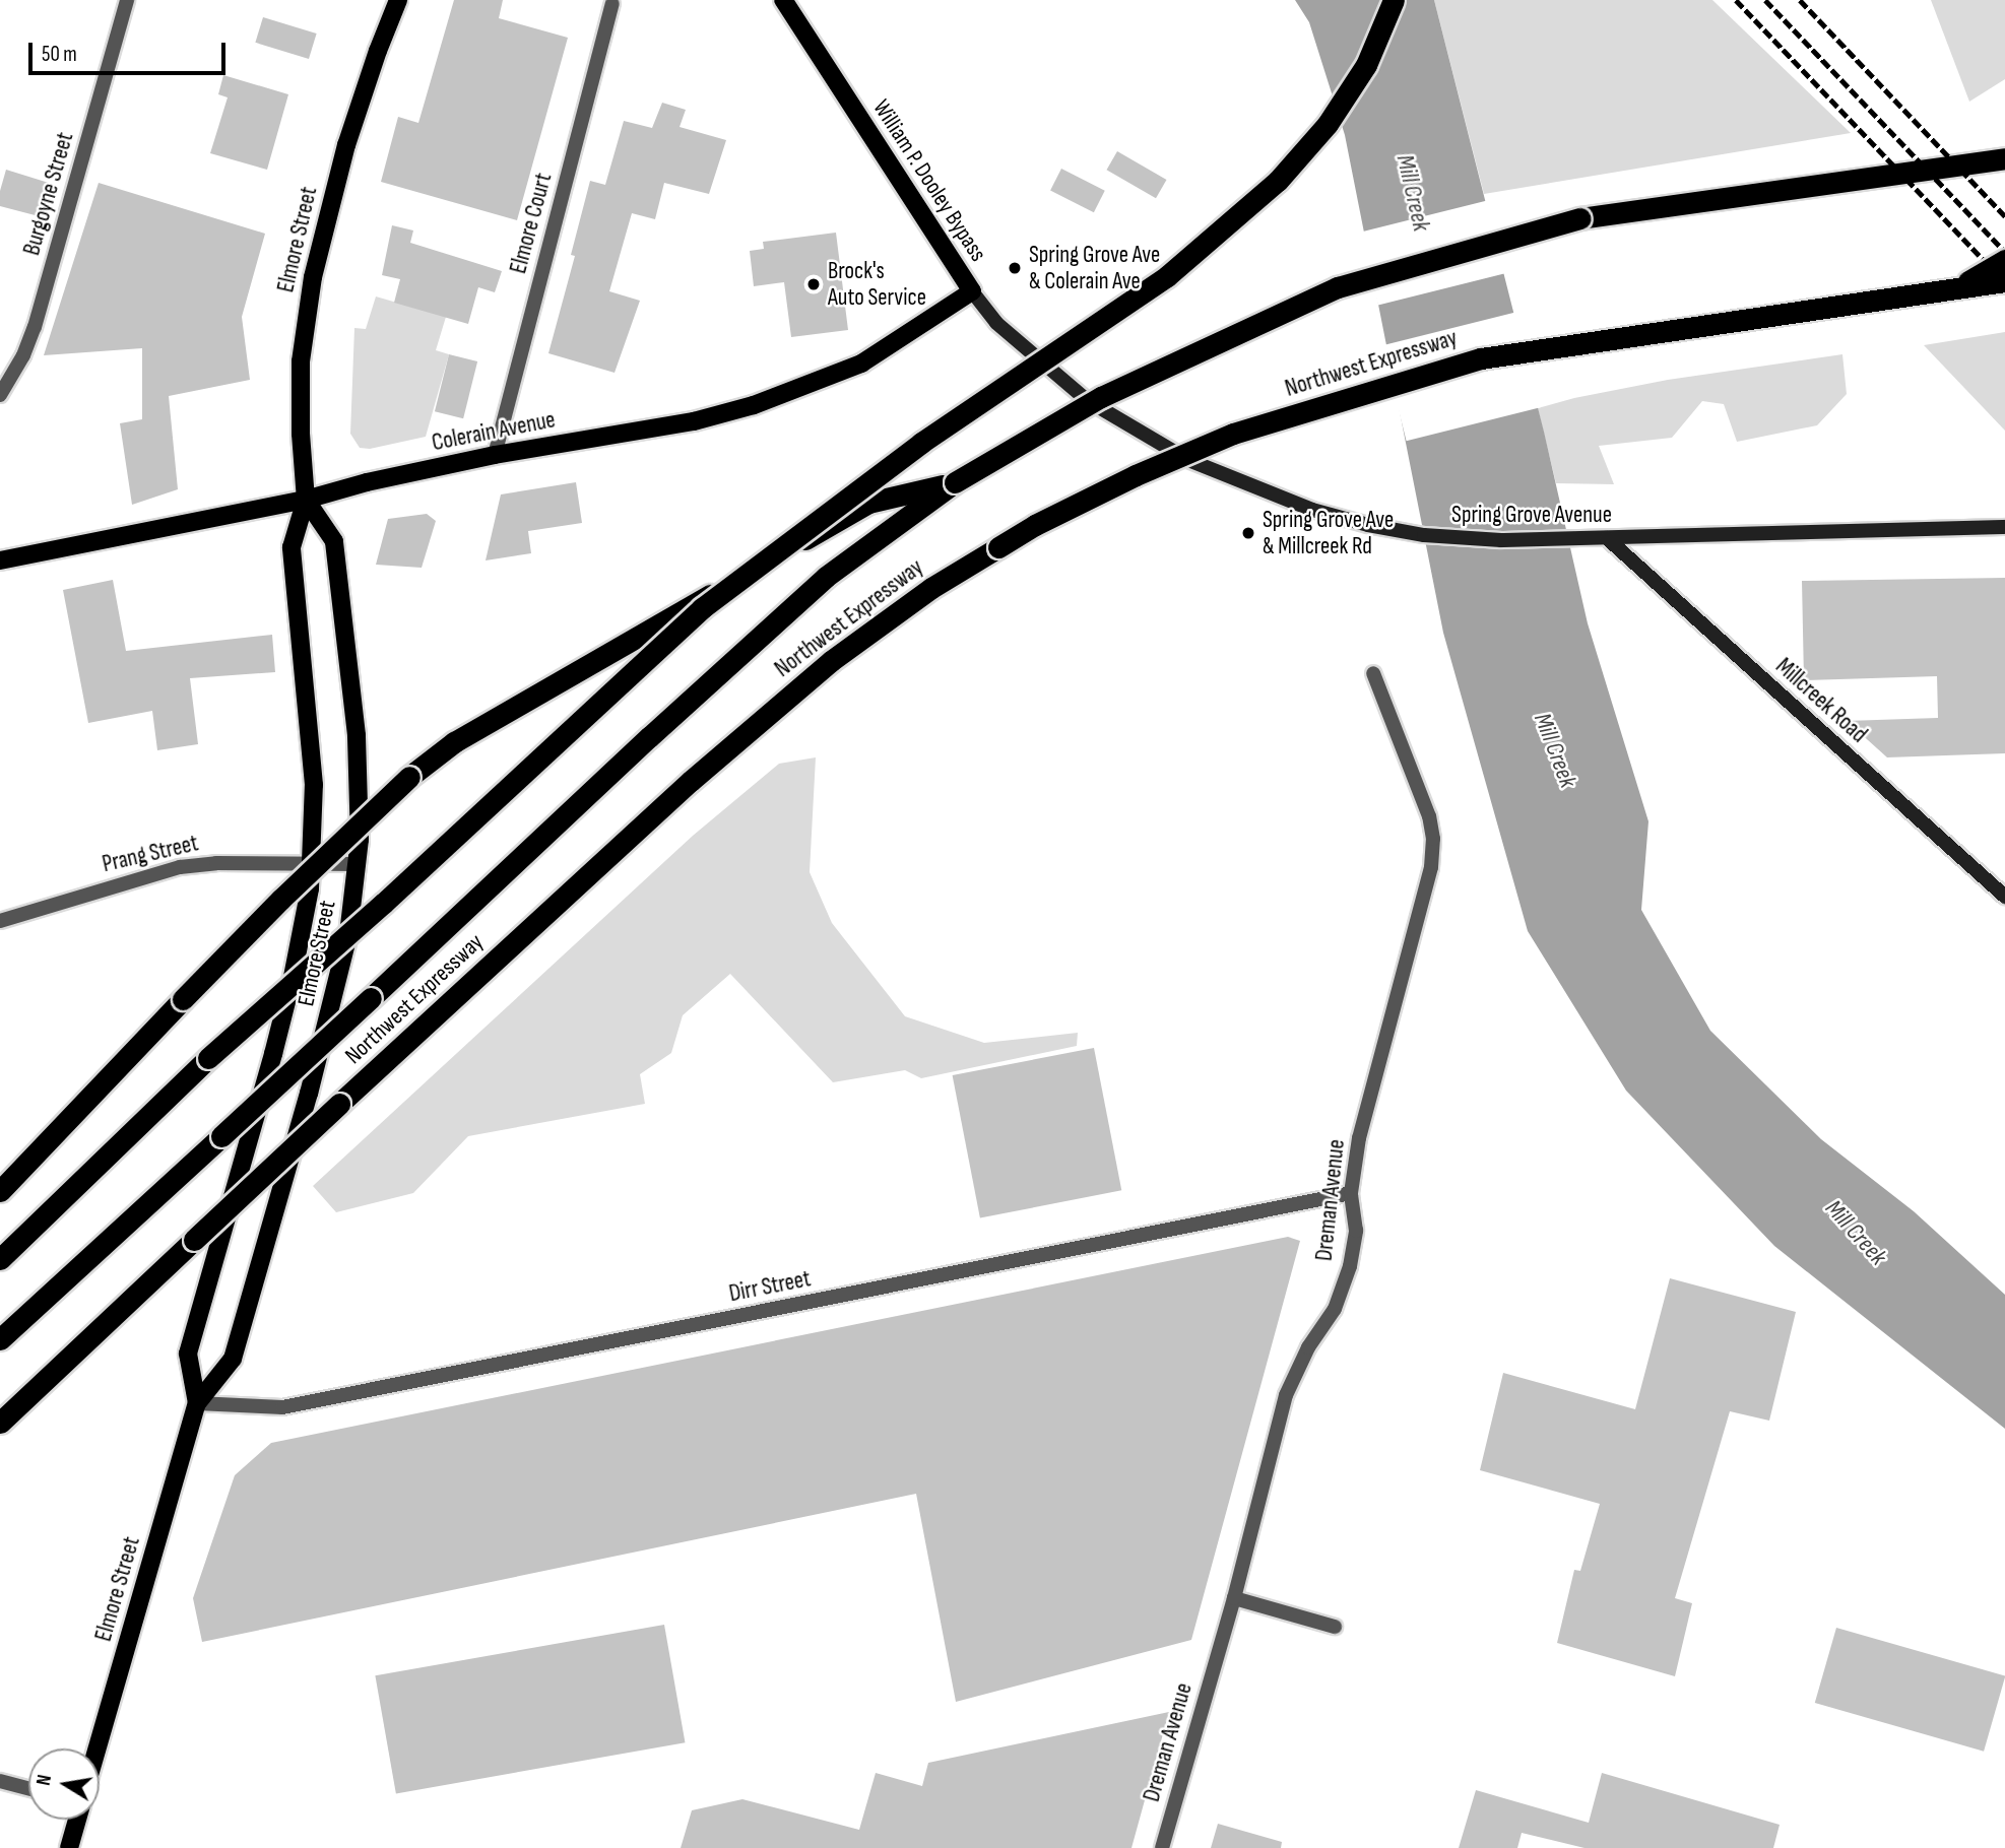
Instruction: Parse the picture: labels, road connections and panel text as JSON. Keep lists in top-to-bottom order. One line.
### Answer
{"streets":{"highway":["Northwest Expressway"],"main road":["William P. Dooley Bypass","Elmore Street","Colerain Avenue","Spring Grove Avenue","Millcreek Road"],"street":["Burgoyne Street","Elmore Court","Prang Street","Dreman Avenue","Dirr Street"]},"crossings":[["William P. Dooley Bypass","Colerain Avenue"],["William P. Dooley Bypass","Spring Grove Avenue"],["Elmore Court","Colerain Avenue"],["Elmore Street","Colerain Avenue"],["Elmore Street","Prang Street"],["Elmore Street","Dirr Street"],["Spring Grove Avenue","Millcreek Road"],["Dreman Avenue","Dirr Street"]],"water":["Mill Creek"],"places":["Spring Grove Ave & Colerain Ave","Brock's Auto Service","Spring Grove Ave & Millcreek Rd"],"scale_bar":"50 m","north":"left"}
